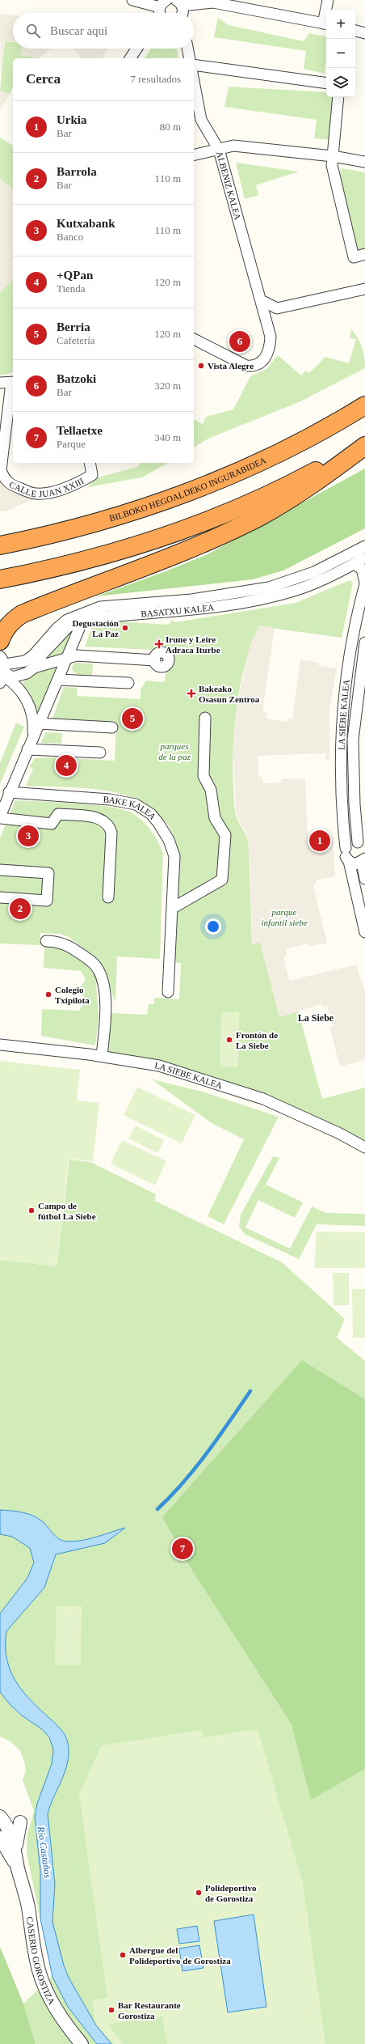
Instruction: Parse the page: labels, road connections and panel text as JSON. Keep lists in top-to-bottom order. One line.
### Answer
{"streets":{"highway":["BILBOKO HEGOALDEKO INGURABIDEA"],"street":["ALBENIZ KALEA","CALLE JUAN XXIII","BASATXU KALEA","LA SIEBE KALEA","BAKE KALEA","CASERIO GOROSTIZA"]},"crossings":[["BASATXU KALEA","LA SIEBE KALEA"]],"districts":["La Siebe"],"water":["Río Castaños"],"parks":["parques de la paz","parque infantil siebe"],"places":{"other":["Vista Alegre","Degustación La Paz","Colegio Txipilota","Frontón de La Siebe","Campo de fútbol La Siebe","Polideportivo de Gorostiza","Albergue del Polideportivo de Gorostiza","Bar Restaurante Gorostiza"],"health":["Irune y Leire Adraca Iturbe","Bakeako Osasun Zentroa"]},"page":{"map_buttons":["+","−"],"search":"Buscar aquí","heading":["Cerca","7 resultados"],"list":[{"mark":"1","name":"Urkia","note":"Bar","value":"80 m"},{"mark":"2","name":"Barrola","note":"Bar","value":"110 m"},{"mark":"3","name":"Kutxabank","note":"Banco","value":"110 m"},{"mark":"4","name":"+QPan","note":"Tienda","value":"120 m"},{"mark":"5","name":"Berria","note":"Cafetería","value":"120 m"},{"mark":"6","name":"Batzoki","note":"Bar","value":"320 m"},{"mark":"7","name":"Tellaetxe","note":"Parque","value":"340 m"}],"pins":["6","5","4","3","1","2","7"]}}
